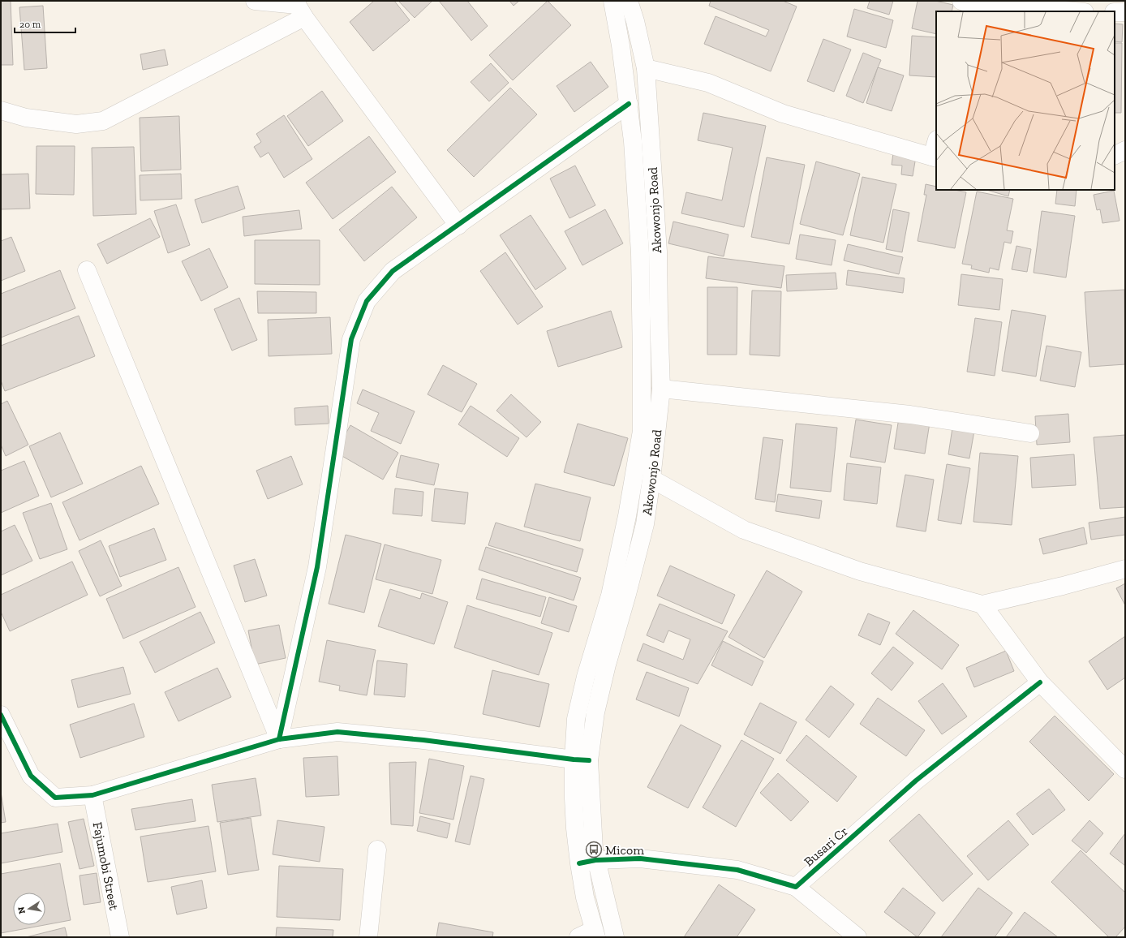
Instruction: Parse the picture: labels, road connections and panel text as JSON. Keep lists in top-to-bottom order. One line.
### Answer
{"streets":{"street":["Akowonjo Road","Busari Cr","Fajumobi Street"]},"places":{"bus stop":["Micom"]},"scale_bar":"20 m","north":"left"}
